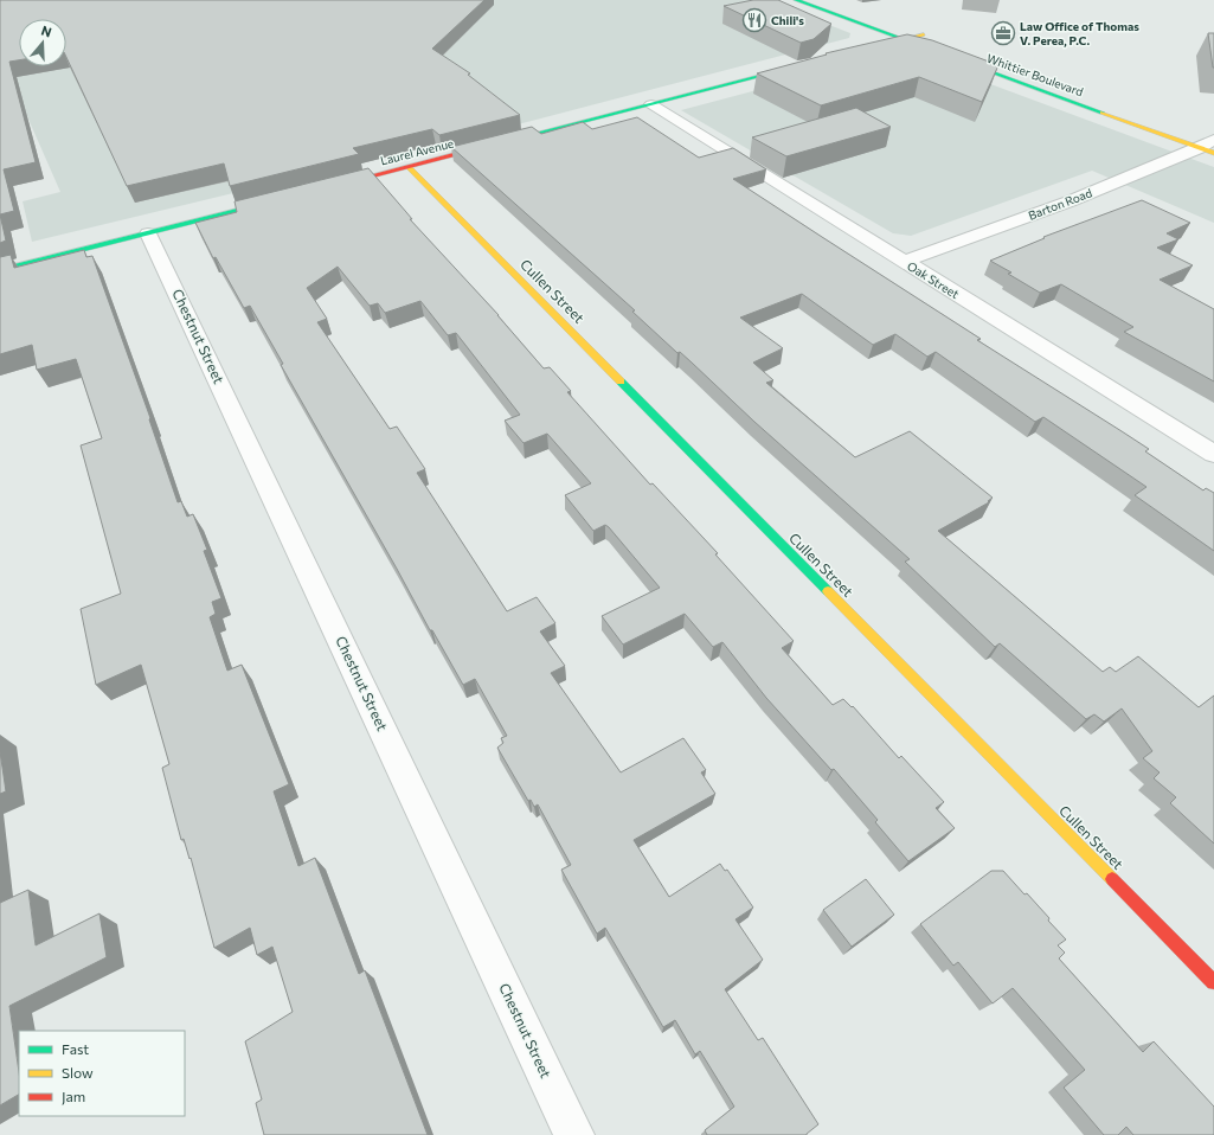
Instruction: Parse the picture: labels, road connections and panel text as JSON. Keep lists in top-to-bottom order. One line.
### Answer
{"streets":{"street":["Whittier Boulevard","Laurel Avenue","Barton Road","Oak Street","Cullen Street","Chestnut Street"]},"crossings":[["Whittier Boulevard","Barton Road"],["Laurel Avenue","Oak Street"],["Laurel Avenue","Cullen Street"],["Barton Road","Oak Street"]],"places":{"restaurant":["Chili's"],"office":["Law Office of Thomas V. Perea, P.C."]},"legend":["Fast","Slow","Jam"],"north":"top"}
